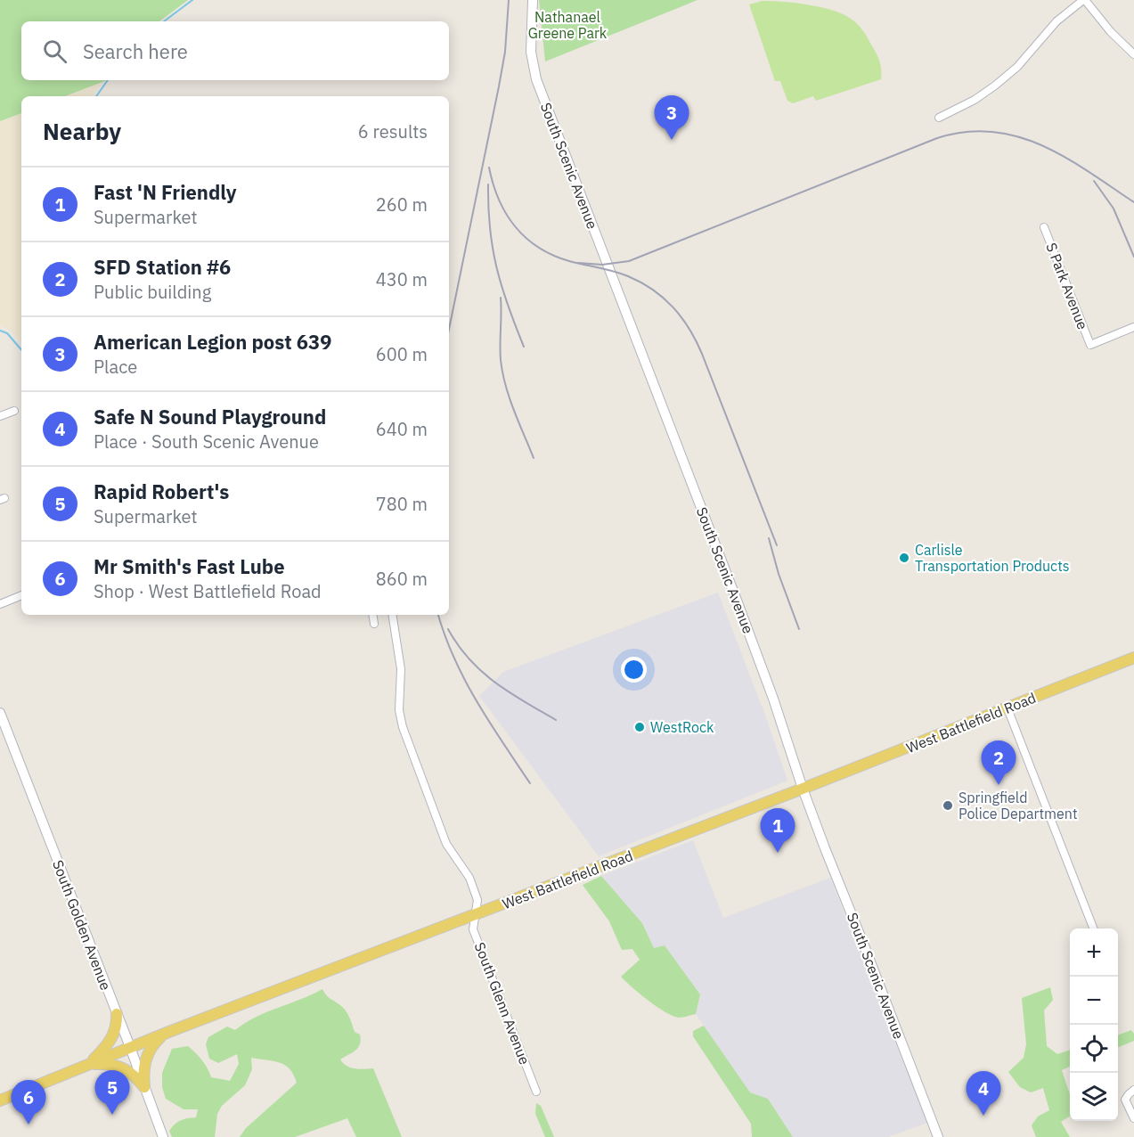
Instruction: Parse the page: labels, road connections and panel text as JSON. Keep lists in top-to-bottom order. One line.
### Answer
{"streets":{"main road":["South Scenic Avenue","West Battlefield Road","South Golden Avenue"],"street":["S Park Avenue","South Glenn Avenue"]},"crossings":[["South Scenic Avenue","West Battlefield Road"],["West Battlefield Road","South Golden Avenue"],["West Battlefield Road","South Glenn Avenue"]],"parks":["Nathanael Greene Park"],"places":["Carlisle Transportation Products","WestRock","Springfield Police Department"],"page":{"search":"Search here","pins":["3","2","1","5","4","6"],"heading":["Nearby","6 results"],"list":[{"mark":"1","name":"Fast 'N Friendly","note":"Supermarket","value":"260 m"},{"mark":"2","name":"SFD Station #6","note":"Public building","value":"430 m"},{"mark":"3","name":"American Legion post 639","note":"Place","value":"600 m"},{"mark":"4","name":"Safe N Sound Playground","note":"Place · South Scenic Avenue","value":"640 m"},{"mark":"5","name":"Rapid Robert's","note":"Supermarket","value":"780 m"},{"mark":"6","name":"Mr Smith's Fast Lube","note":"Shop · West Battlefield Road","value":"860 m"}],"map_buttons":["+","−"]}}
